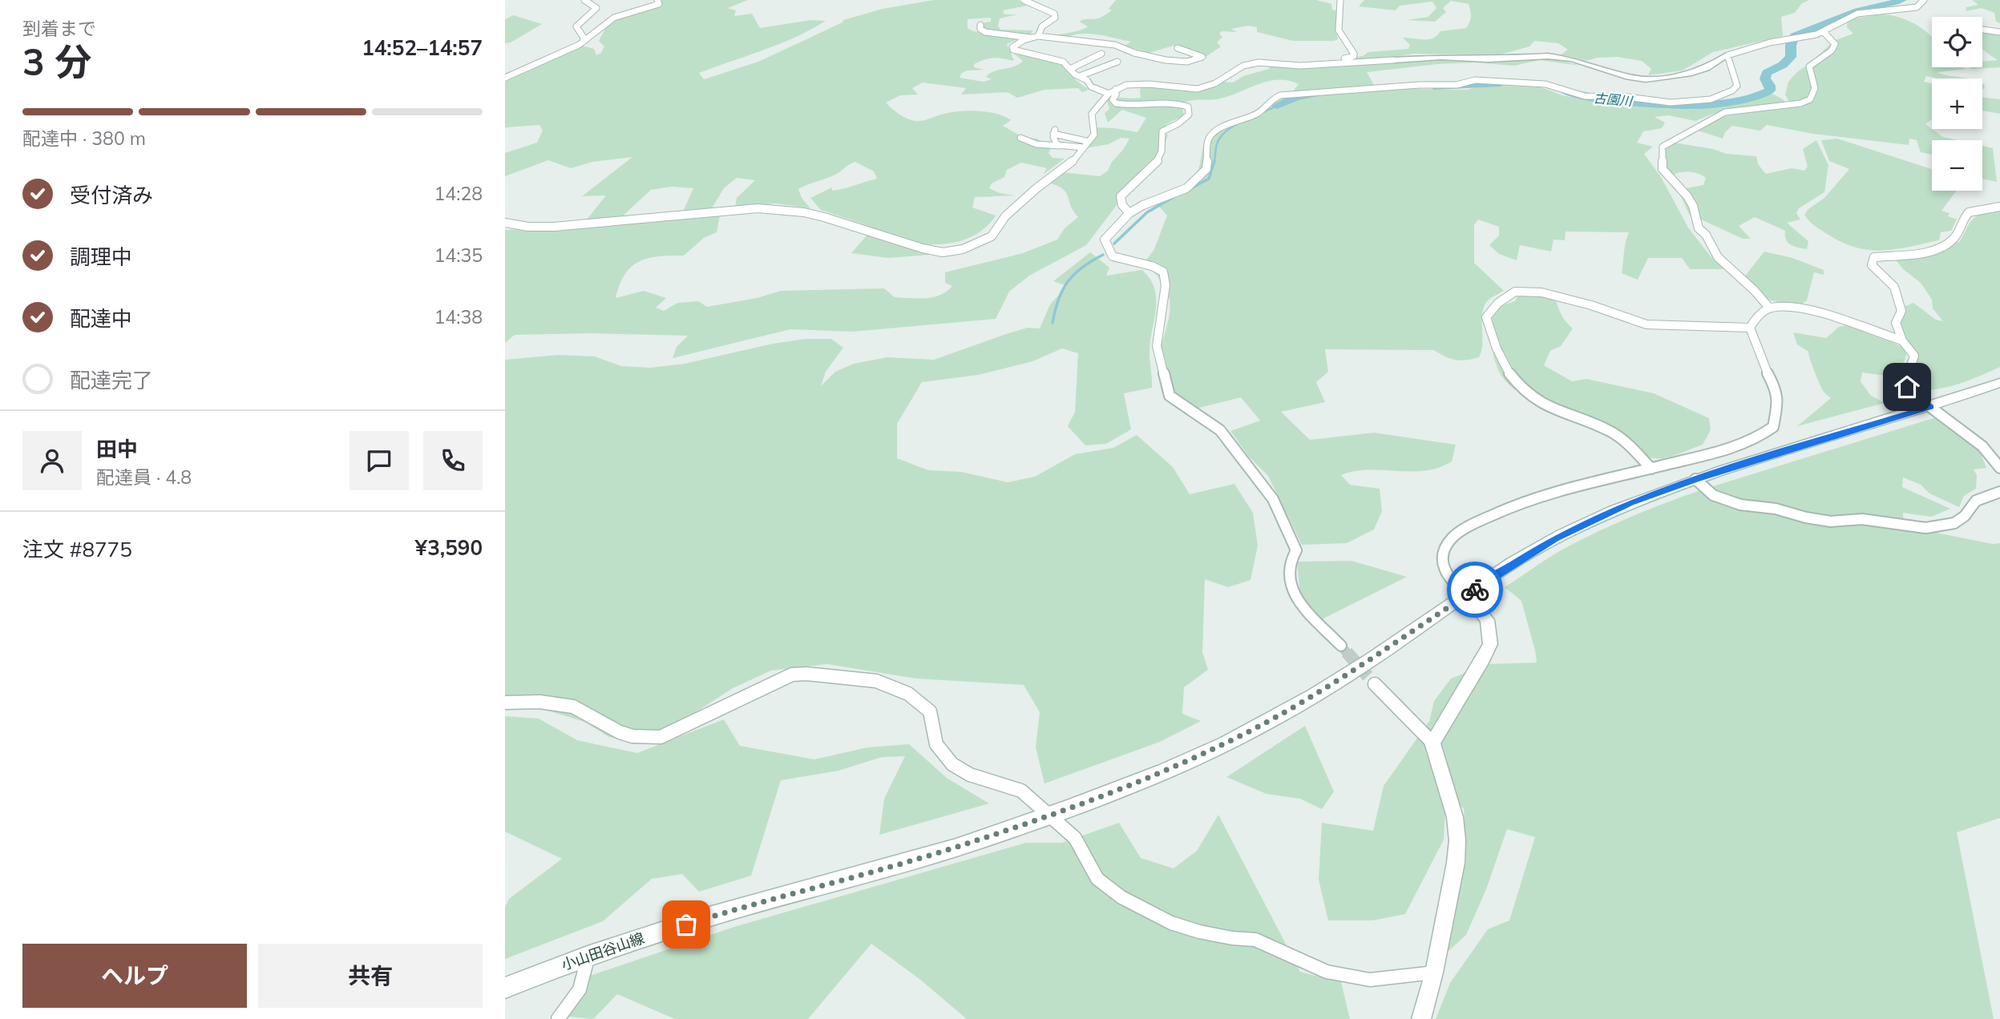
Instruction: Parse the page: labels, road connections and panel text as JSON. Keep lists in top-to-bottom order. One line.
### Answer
{"streets":{"main road":["小山田谷山線"]},"water":["古園川"],"page":{"heading":["3 分","到着まで","14:52–14:57"],"panel":["田中","配達員 · 4.8","注文 #8775","¥3,590"],"map_buttons":["+","−"],"bar":"配達中 · 380 m","list":[["受付済み","14:28"],["調理中","14:35"],["配達中","14:38"],"配達完了"],"buttons":["ヘルプ","共有"]}}
